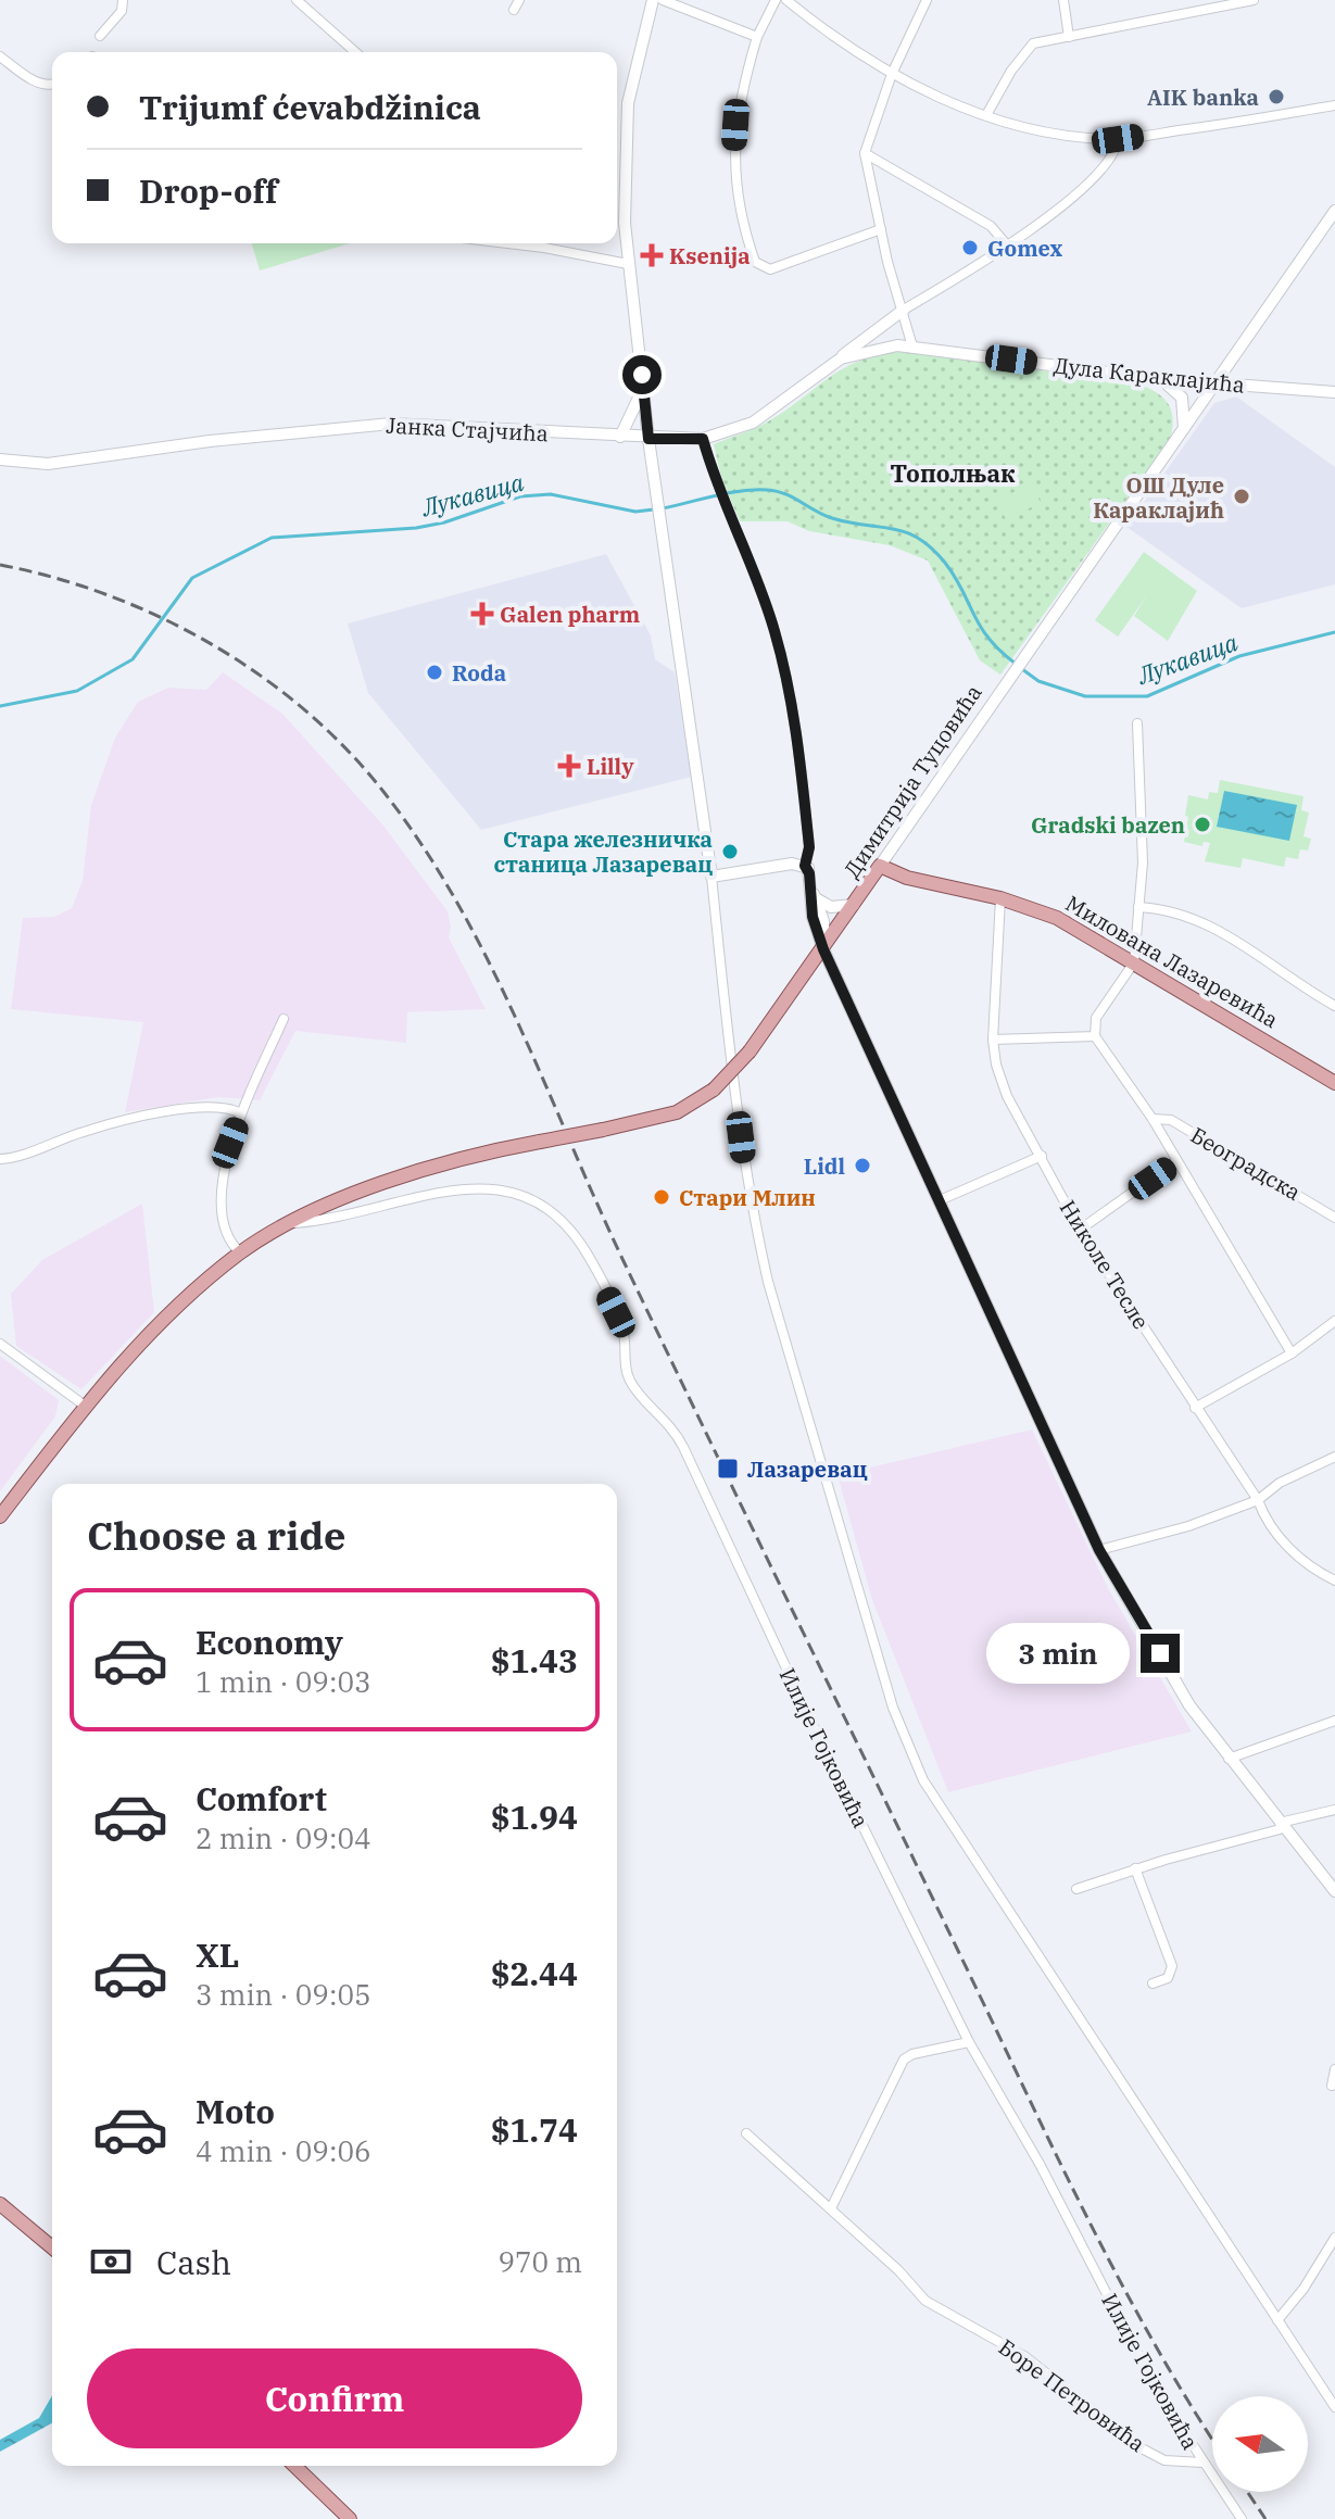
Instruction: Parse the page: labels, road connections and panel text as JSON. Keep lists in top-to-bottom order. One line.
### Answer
{"streets":{"main road":["Димитрија Туцовића","Милована Лазаревића"],"street":["Дула Караклајића","Јанка Стајчића","Београдска","Николе Тесле","Илије Гојковића","Боре Петровића"]},"crossings":[["Дула Караклајића","Јанка Стајчића"],["Дула Караклајића","Димитрија Туцовића"],["Димитрија Туцовића","Милована Лазаревића"],["Димитрија Туцовића","Илије Гојковића"],["Милована Лазаревића","Николе Тесле"],["Илије Гојковића","Боре Петровића"]],"districts":["Тополњак"],"water":["Лукавица"],"places":{"other":["AIK banka","Gomex","ОШ Дуле Караклајић","Roda","Gradski bazen","Стара железничка станица Лазаревац","Lidl","Стари Млин"],"health":["Ksenija","Galen pharm","Lilly"],"transit":["Лазаревац"]},"north":"left","page":{"banner":["Trijumf ćevabdžinica","Drop-off"],"heading":"Choose a ride","list":[{"name":"Economy","note":"1 min · 09:03","value":"$1.43"},{"name":"Comfort","note":"2 min · 09:04","value":"$1.94"},{"name":"XL","note":"3 min · 09:05","value":"$2.44"},{"name":"Moto","note":"4 min · 09:06","value":"$1.74"}],"bubble":"3 min","pay":["Cash","970 m"],"buttons":"Confirm"}}
